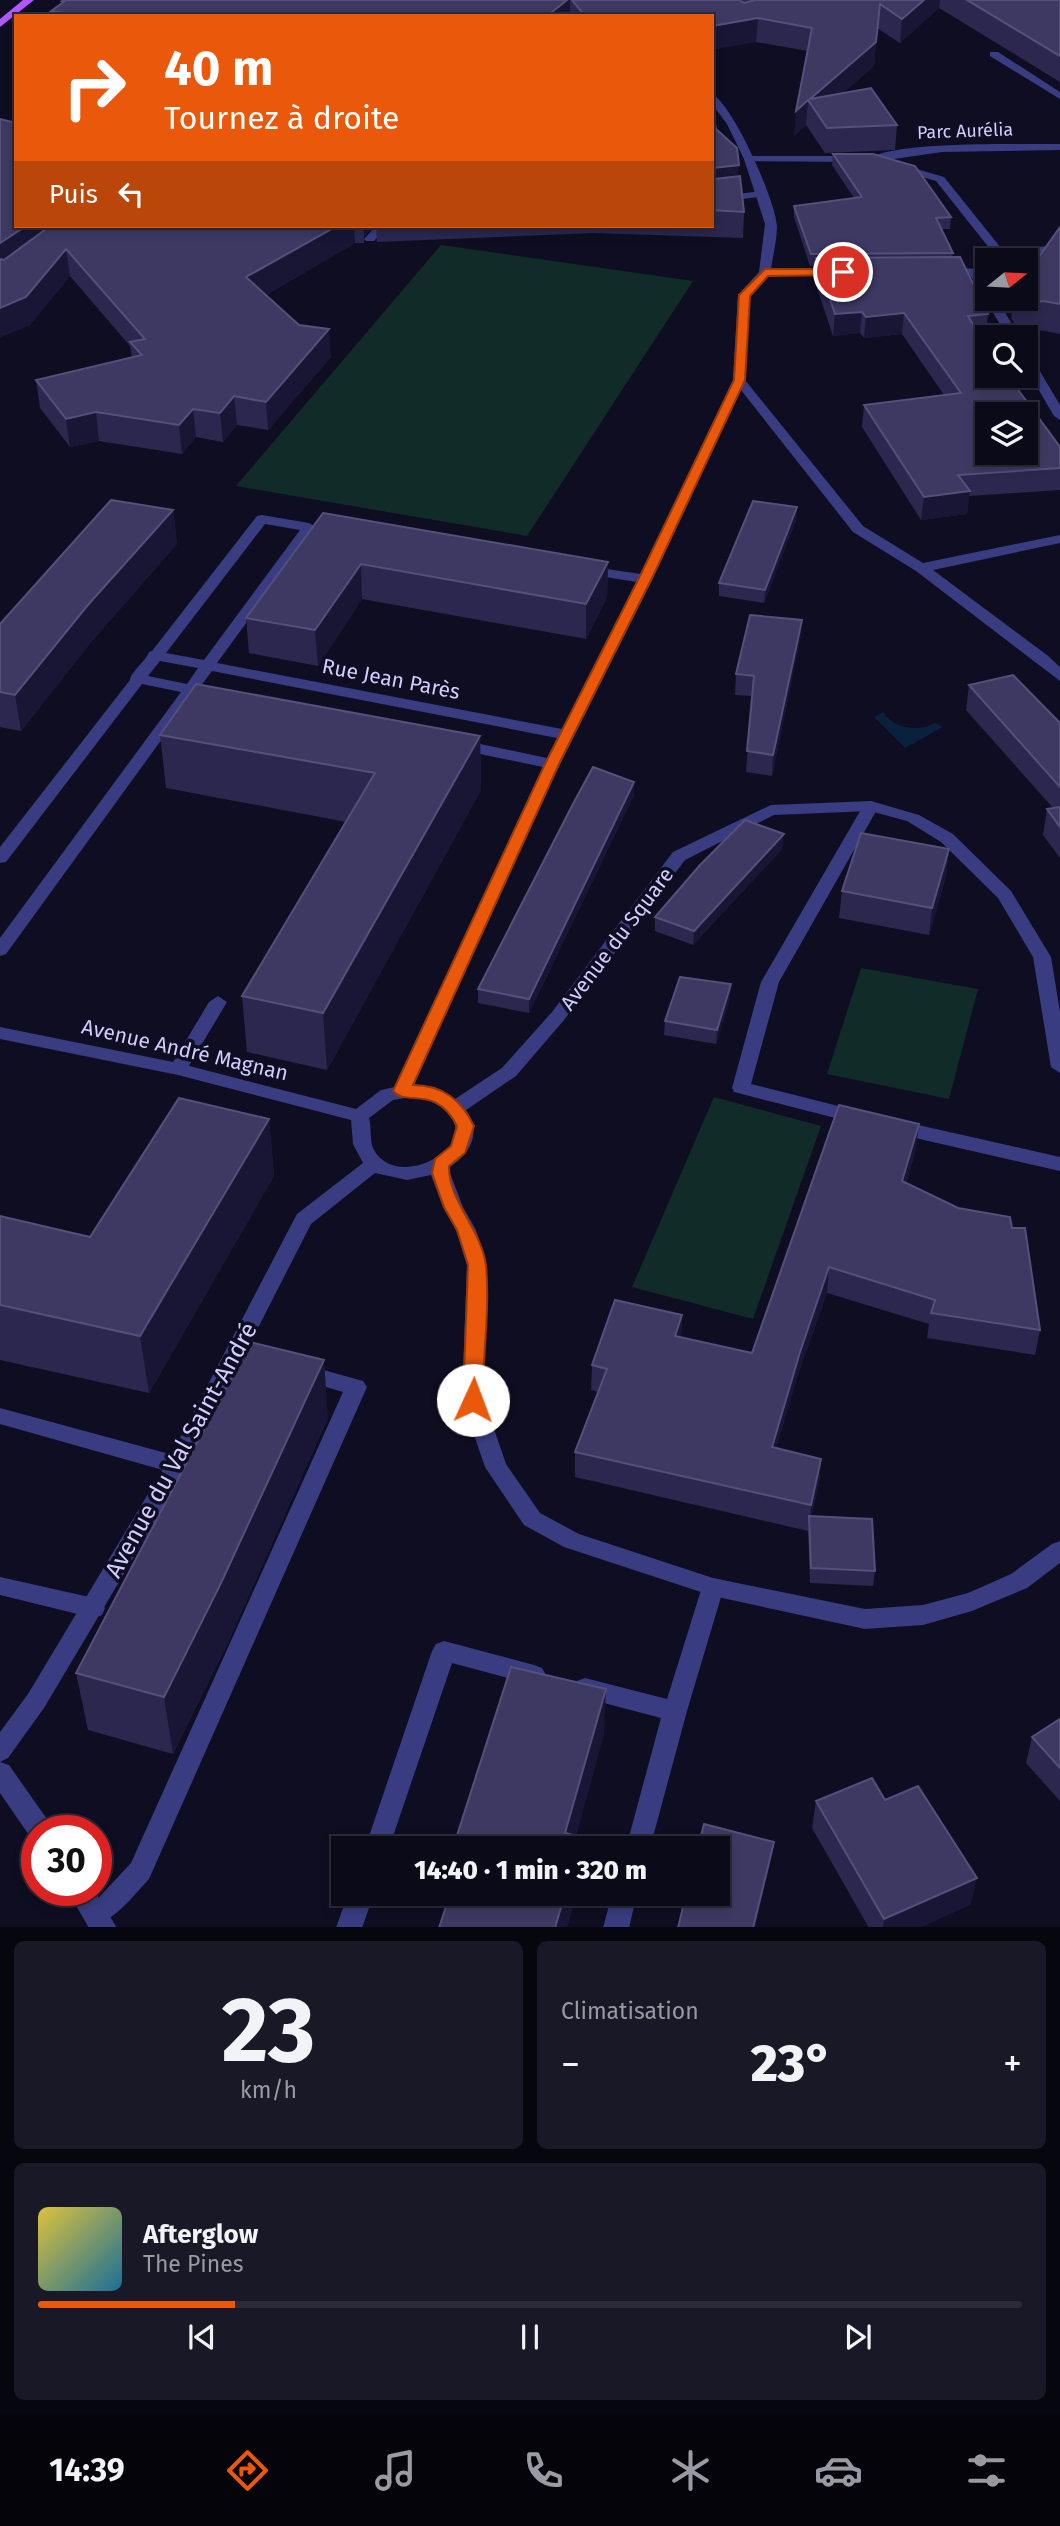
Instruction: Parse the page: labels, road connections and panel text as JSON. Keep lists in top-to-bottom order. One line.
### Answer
{"streets":{"street":["Parc Aurélia","Rue Jean Parès","Avenue du Square","Avenue André Magnan","Avenue du Val Saint-André"]},"crossings":[["Avenue du Square","Avenue André Magnan"],["Avenue du Square","Avenue du Val Saint-André"],["Avenue André Magnan","Avenue du Val Saint-André"]],"north":"right","page":{"turn":["40 m","Tournez à droite"],"then":"Puis","limit":"30","trip":"14:40 · 1 min · 320 m","tile":[["23","km/h"],"Climatisation"],"heat":["−","23°","+"],"song":["Afterglow","The Pines"],"tabs":"14:39"}}
